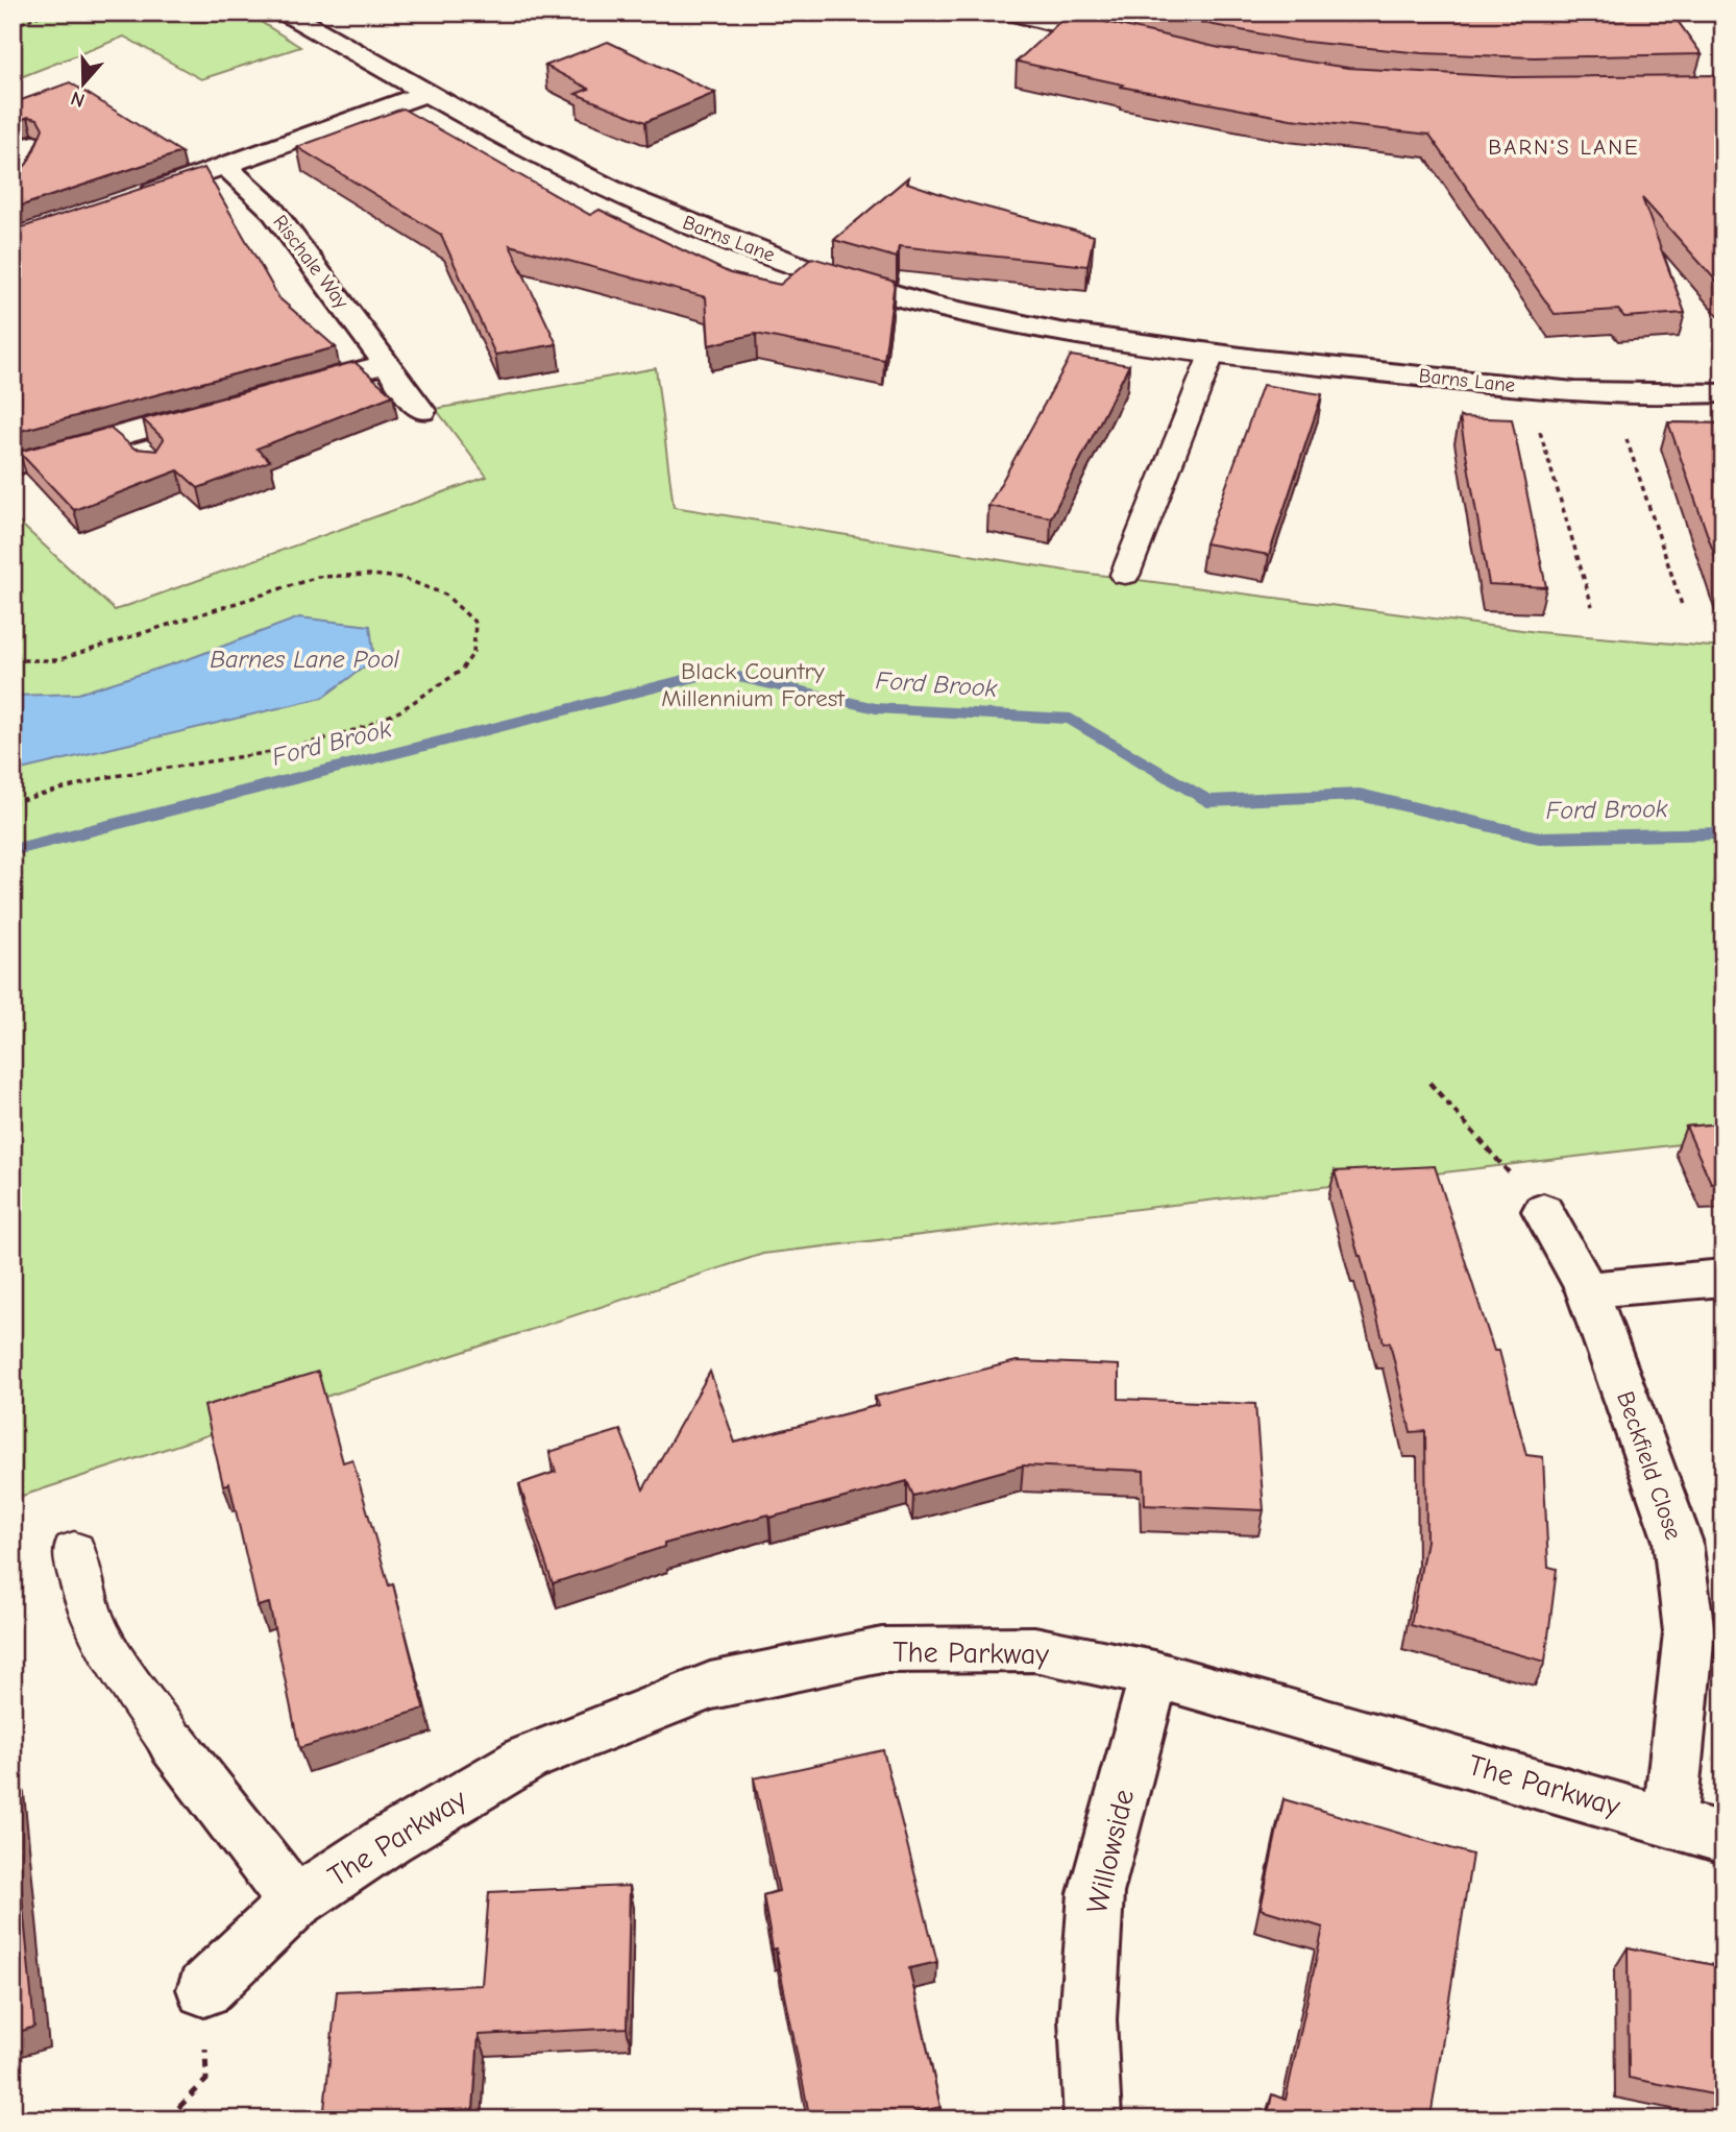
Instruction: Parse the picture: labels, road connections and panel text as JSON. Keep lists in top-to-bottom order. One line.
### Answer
{"streets":{"street":["Barns Lane","Rischale Way","Beckfield Close","The Parkway","Willowside"]},"crossings":[["Beckfield Close","The Parkway"],["The Parkway","Willowside"]],"districts":["BARN'S LANE"],"water":["Barnes Lane Pool","Ford Brook"],"parks":["Black Country Millennium Forest"],"north":"bottom"}
